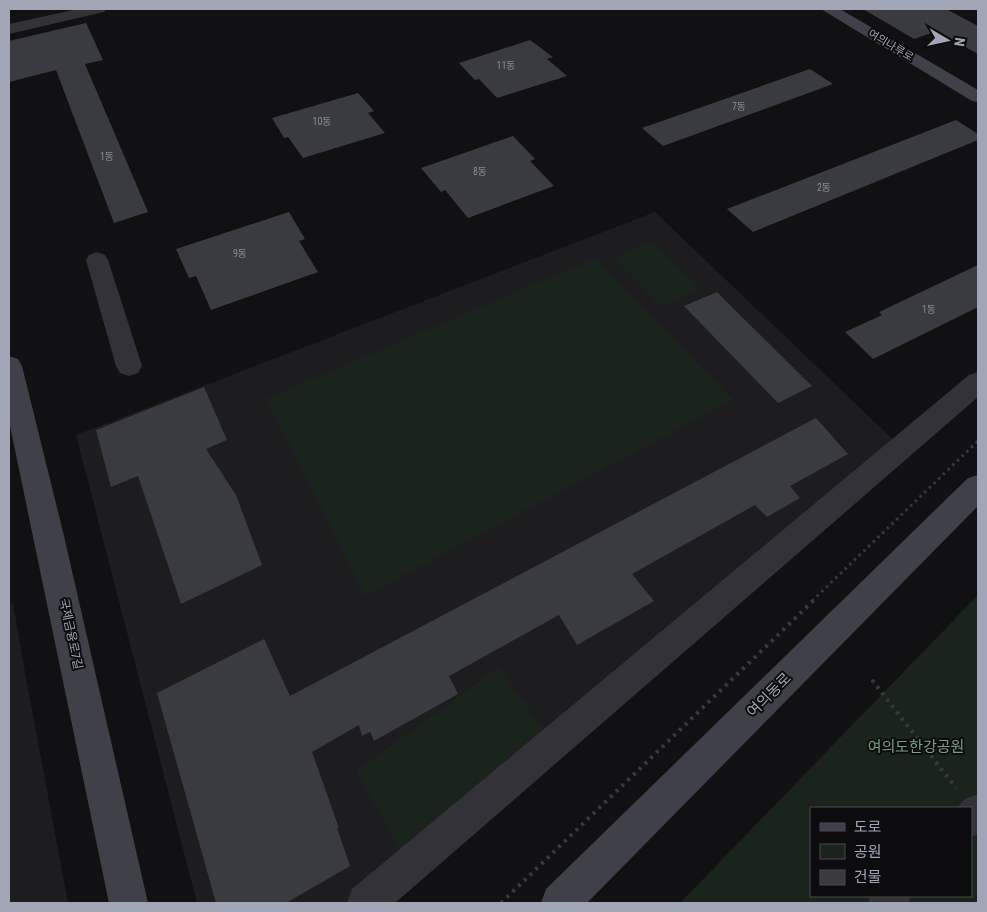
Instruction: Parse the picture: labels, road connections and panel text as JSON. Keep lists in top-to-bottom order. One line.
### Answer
{"streets":{"street":["여의나루로","국제금융로7길","여의동로"]},"parks":["여의도한강공원"],"house_numbers":["11동","7동","10동","1동","8동","2동","9동","1동"],"legend":["도로","공원","건물"],"north":"right"}
